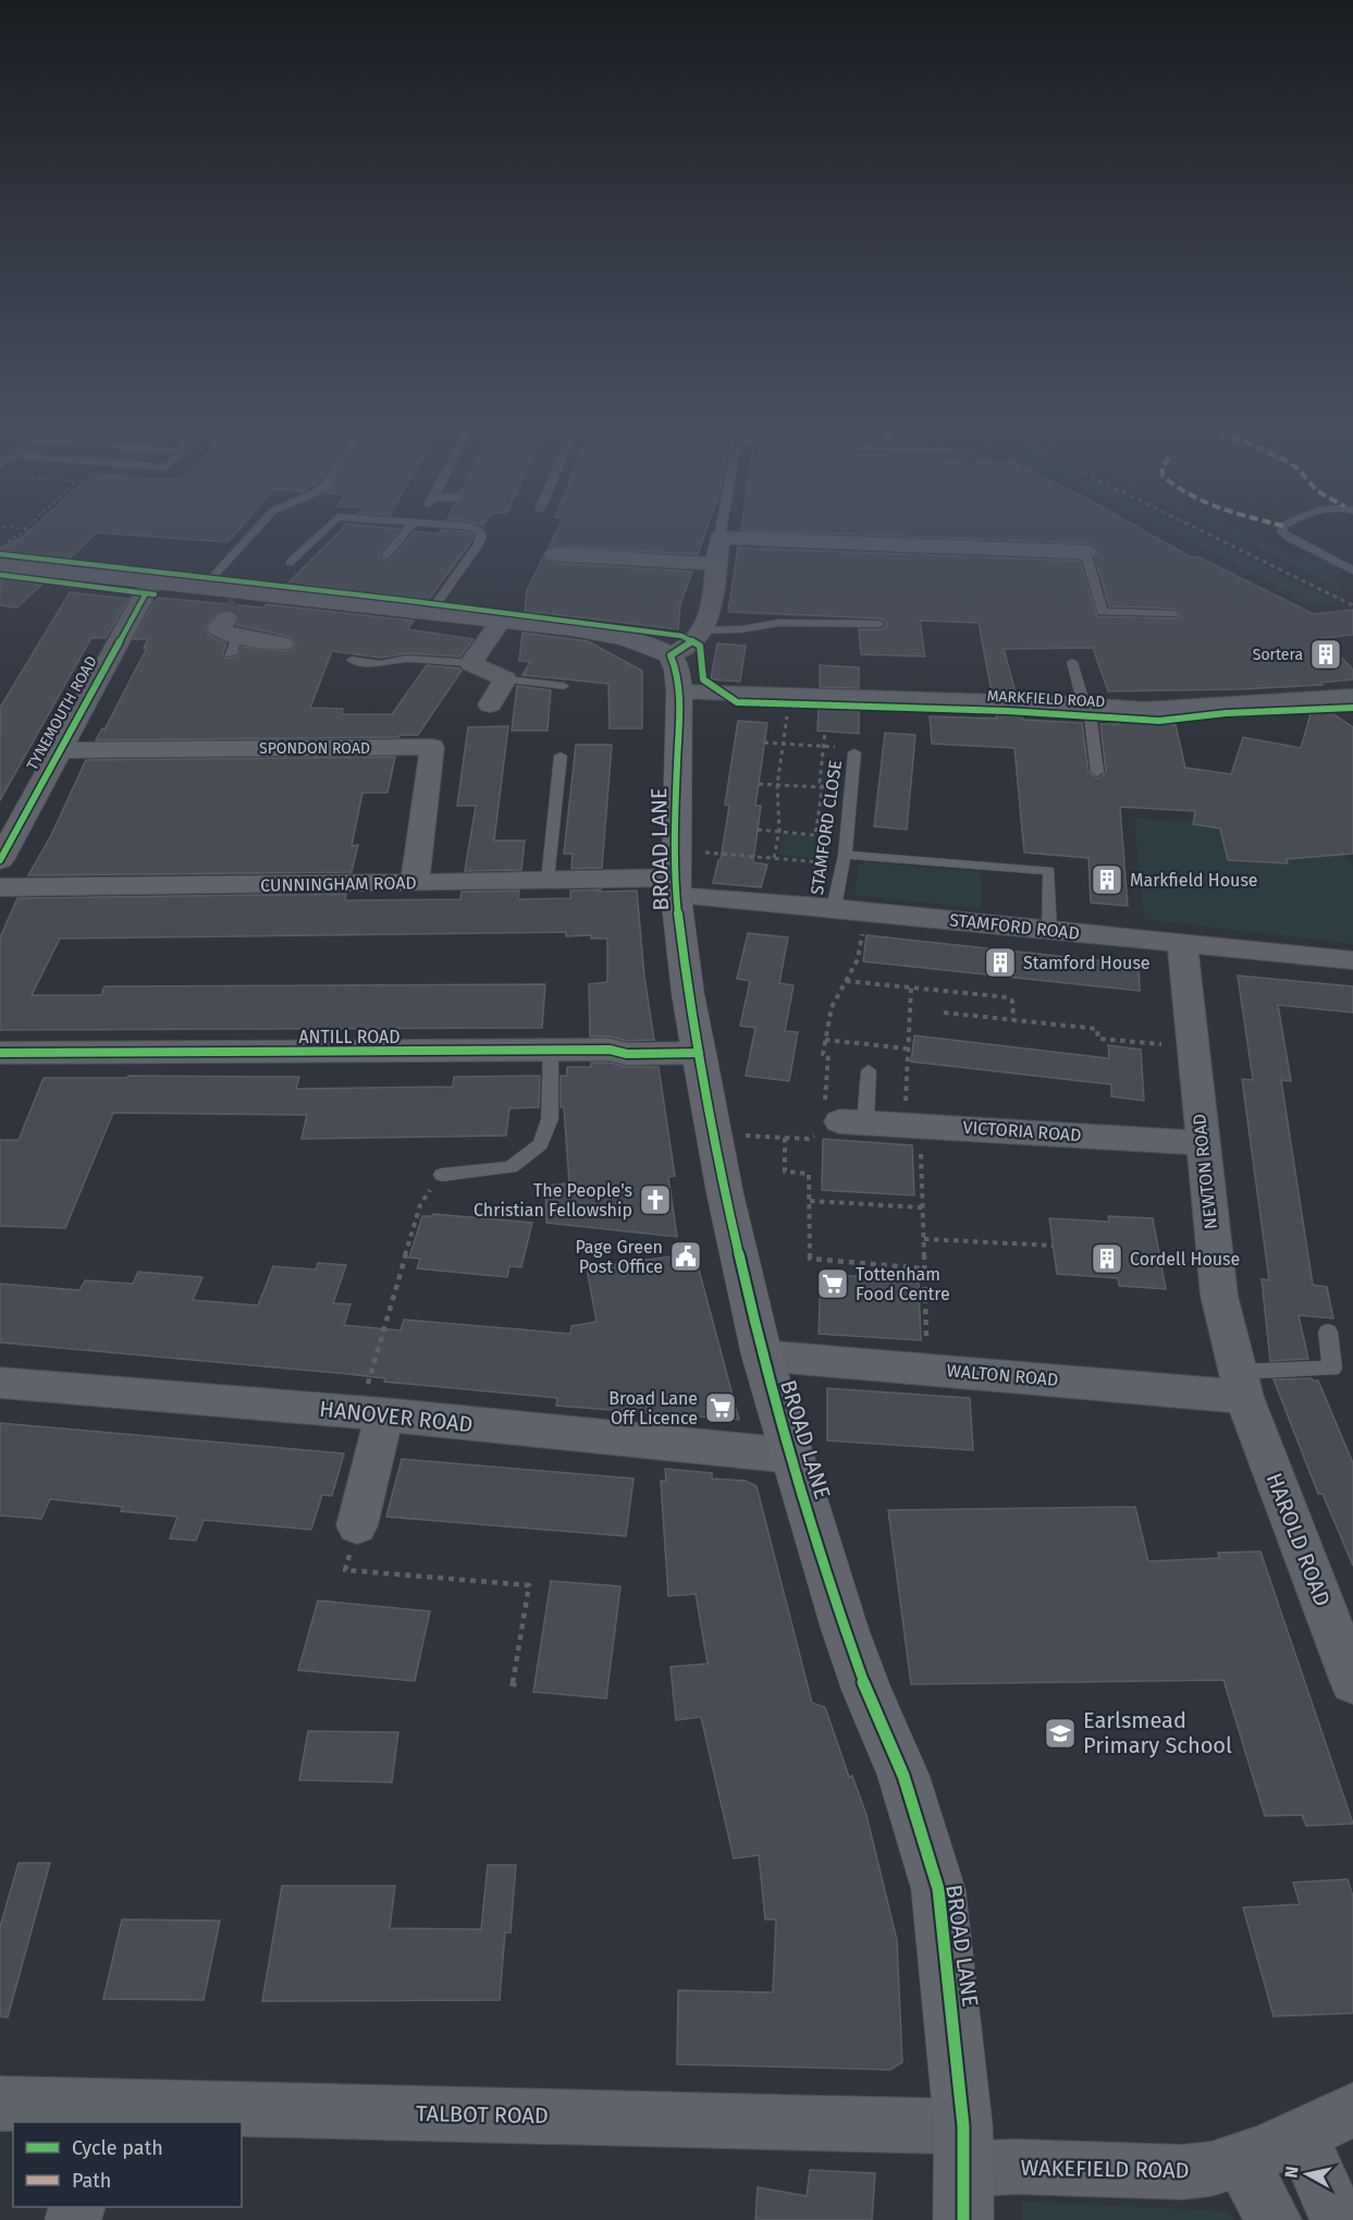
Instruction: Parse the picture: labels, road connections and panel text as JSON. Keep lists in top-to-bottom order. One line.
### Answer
{"streets":{"main road":["BROAD LANE"],"street":["MARKFIELD ROAD","TYNEMOUTH ROAD","SPONDON ROAD","CUNNINGHAM ROAD","STAMFORD ROAD","ANTILL ROAD","VICTORIA ROAD","NEWTON ROAD","WALTON ROAD","HANOVER ROAD","HAROLD ROAD","TALBOT ROAD","WAKEFIELD ROAD"],"lane":["STAMFORD CLOSE"]},"crossings":[["MARKFIELD ROAD","BROAD LANE"],["TYNEMOUTH ROAD","SPONDON ROAD"],["SPONDON ROAD","CUNNINGHAM ROAD"],["STAMFORD CLOSE","STAMFORD ROAD"],["BROAD LANE","CUNNINGHAM ROAD"],["BROAD LANE","STAMFORD ROAD"],["BROAD LANE","ANTILL ROAD"],["BROAD LANE","WALTON ROAD"],["BROAD LANE","HANOVER ROAD"],["BROAD LANE","TALBOT ROAD"],["BROAD LANE","WAKEFIELD ROAD"],["CUNNINGHAM ROAD","STAMFORD ROAD"],["STAMFORD ROAD","NEWTON ROAD"],["VICTORIA ROAD","NEWTON ROAD"],["NEWTON ROAD","WALTON ROAD"],["NEWTON ROAD","HAROLD ROAD"],["WALTON ROAD","HAROLD ROAD"],["TALBOT ROAD","WAKEFIELD ROAD"]],"places":{"building":["Sortera","Markfield House","Stamford House","Cordell House"],"church":["The People's Christian Fellowship"],"public building":["Page Green Post Office"],"supermarket":["Tottenham Food Centre","Broad Lane Off Licence"],"school or university":["Earlsmead Primary School"]},"legend":["Cycle path","Path"],"north":"left"}
